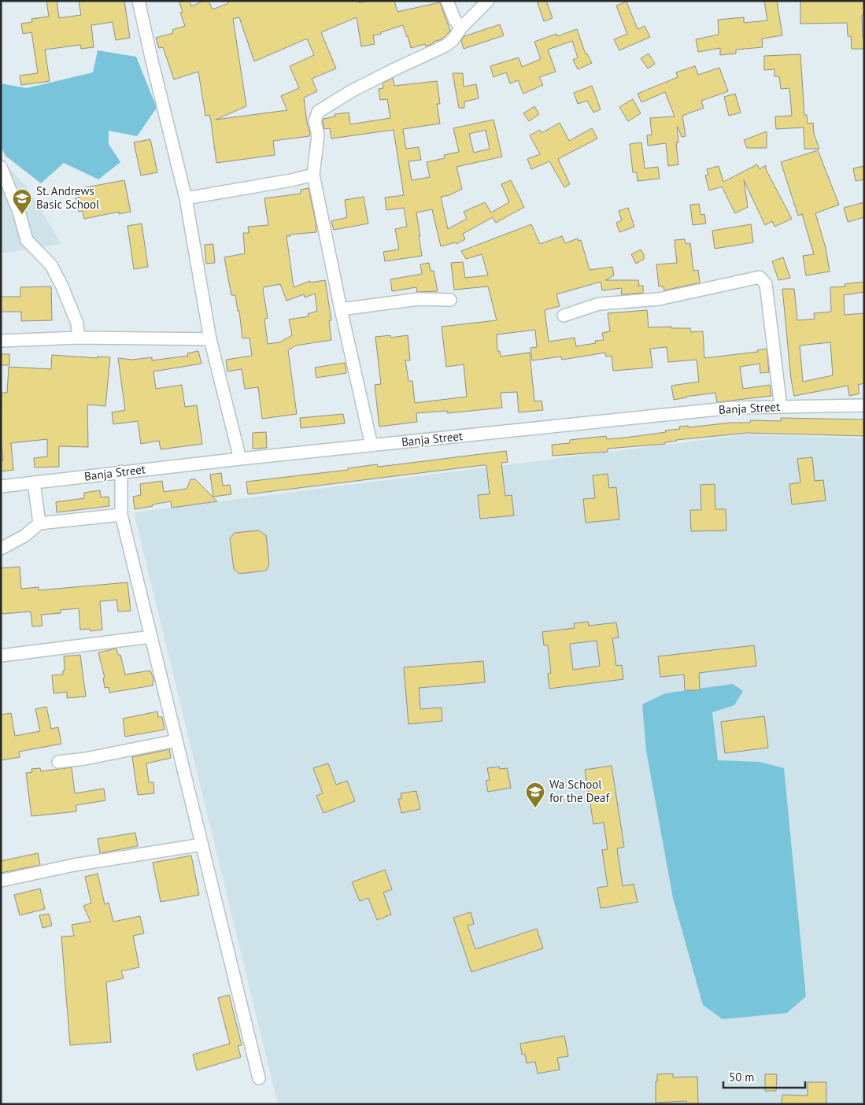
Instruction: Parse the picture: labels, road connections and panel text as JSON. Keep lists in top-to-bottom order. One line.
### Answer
{"streets":{"street":["Banja Street"]},"places":{"school or university":["St. Andrews Basic School","Wa School for the Deaf"]},"scale_bar":"50 m"}
